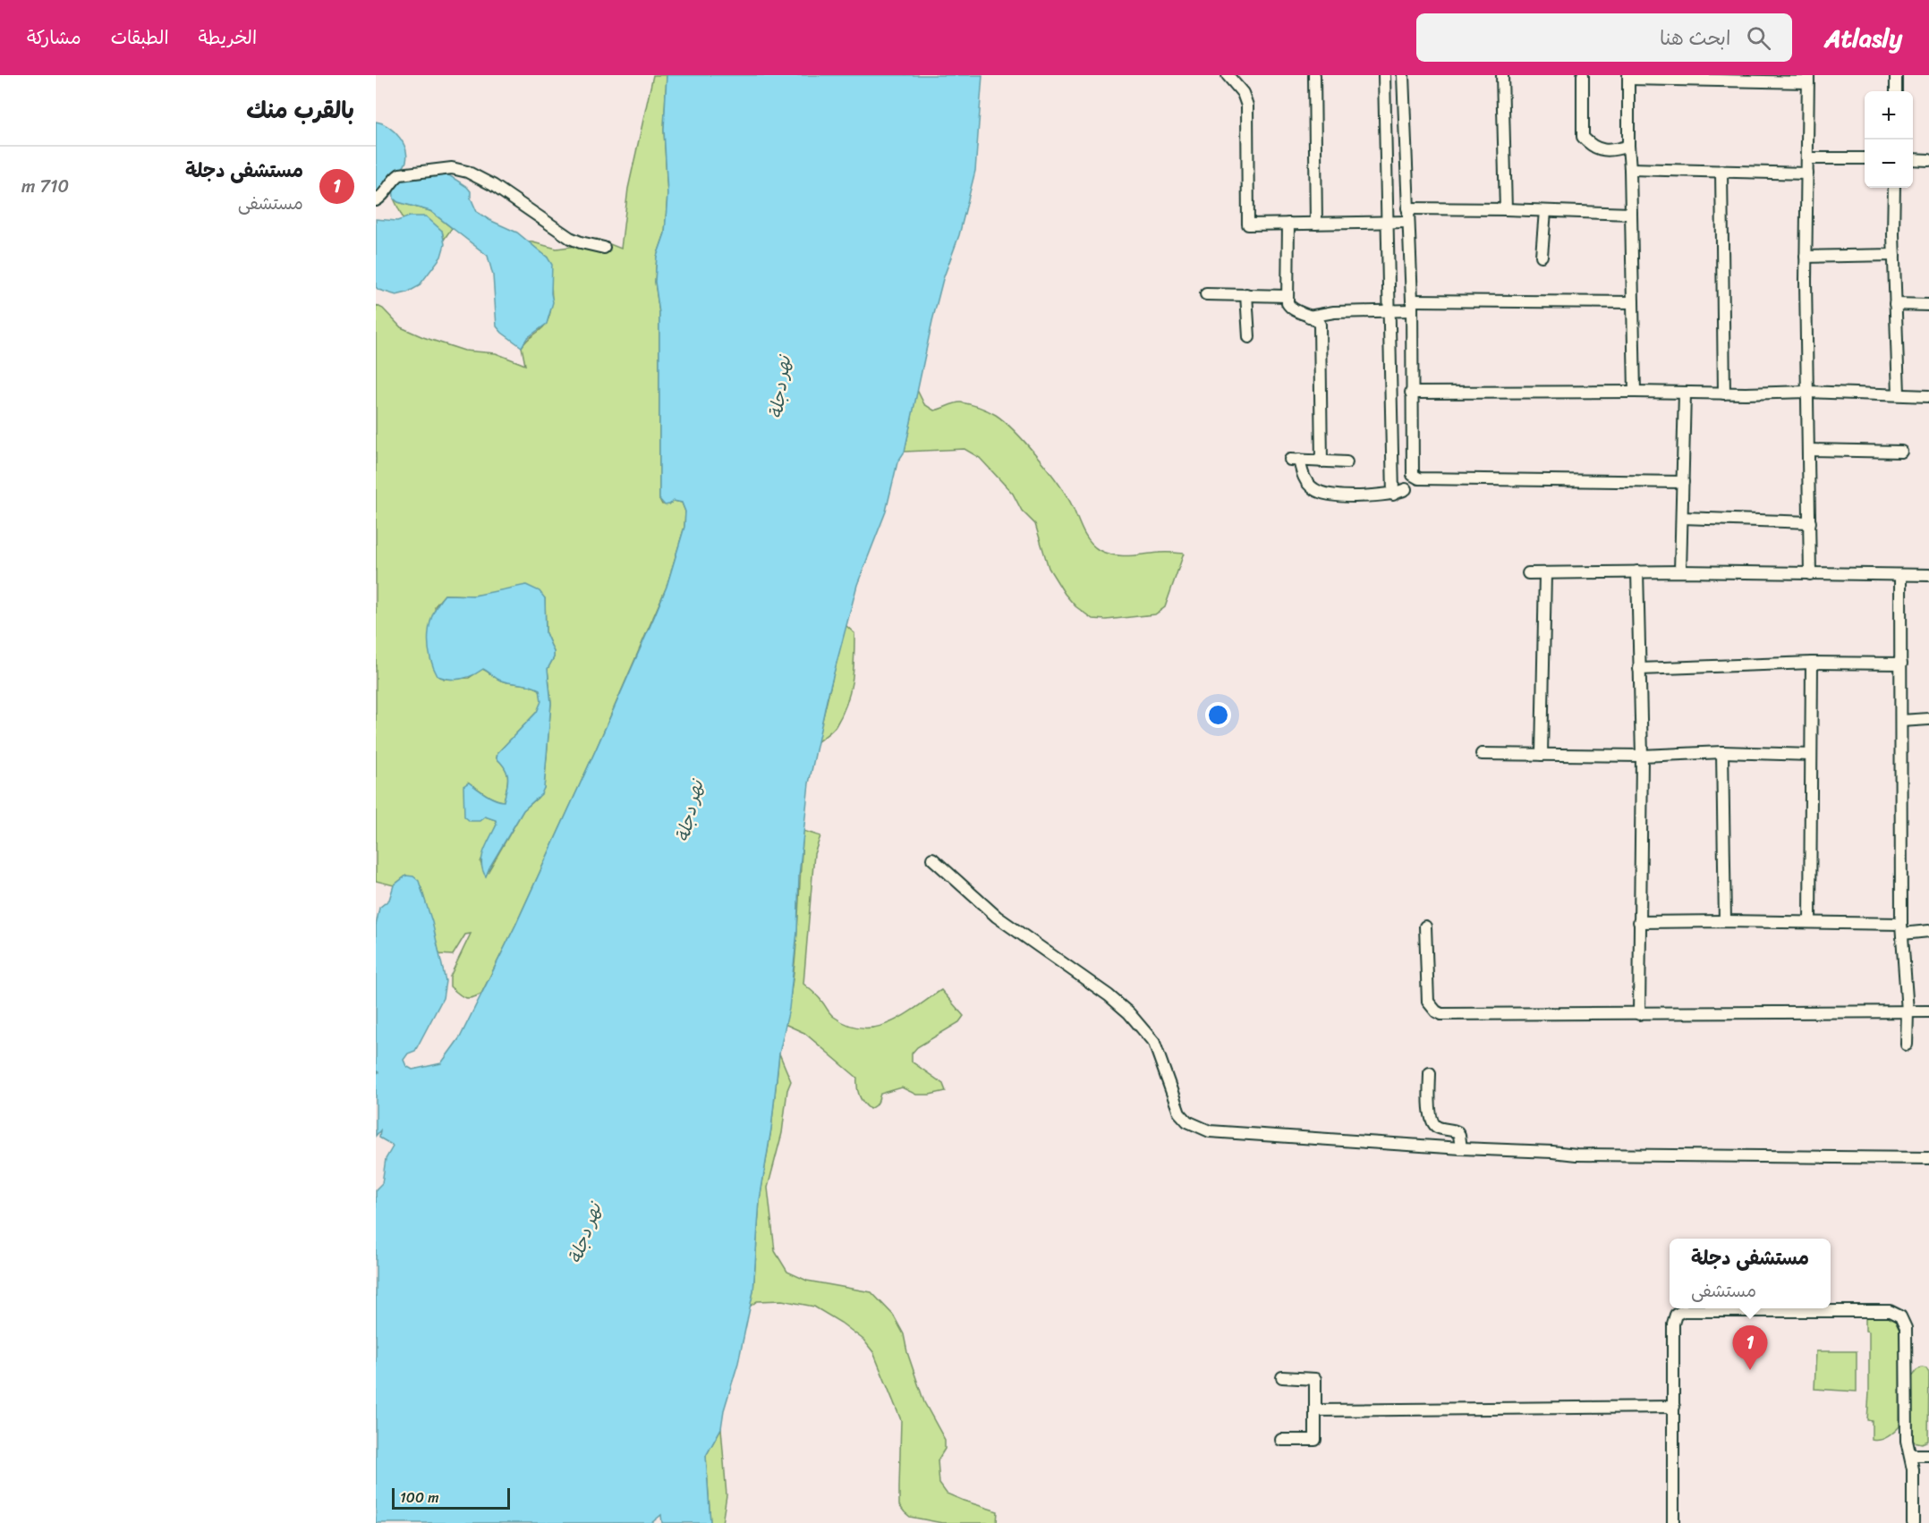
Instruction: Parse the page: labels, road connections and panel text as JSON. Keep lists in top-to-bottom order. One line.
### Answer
{"water":["نهر دجلة"],"scale_bar":"100 m","page":{"header":"Atlasly","search":"ابحث هنا","nav":["الخريطة","الطبقات","مشاركة"],"heading":"بالقرب منك","map_buttons":["+","−"],"list":[{"mark":"1","name":"مستشفى دجلة","note":"مستشفى","value":"710 m"}],"popup":["مستشفى دجلة","مستشفى"],"pins":"1","scale":"100 m"}}
